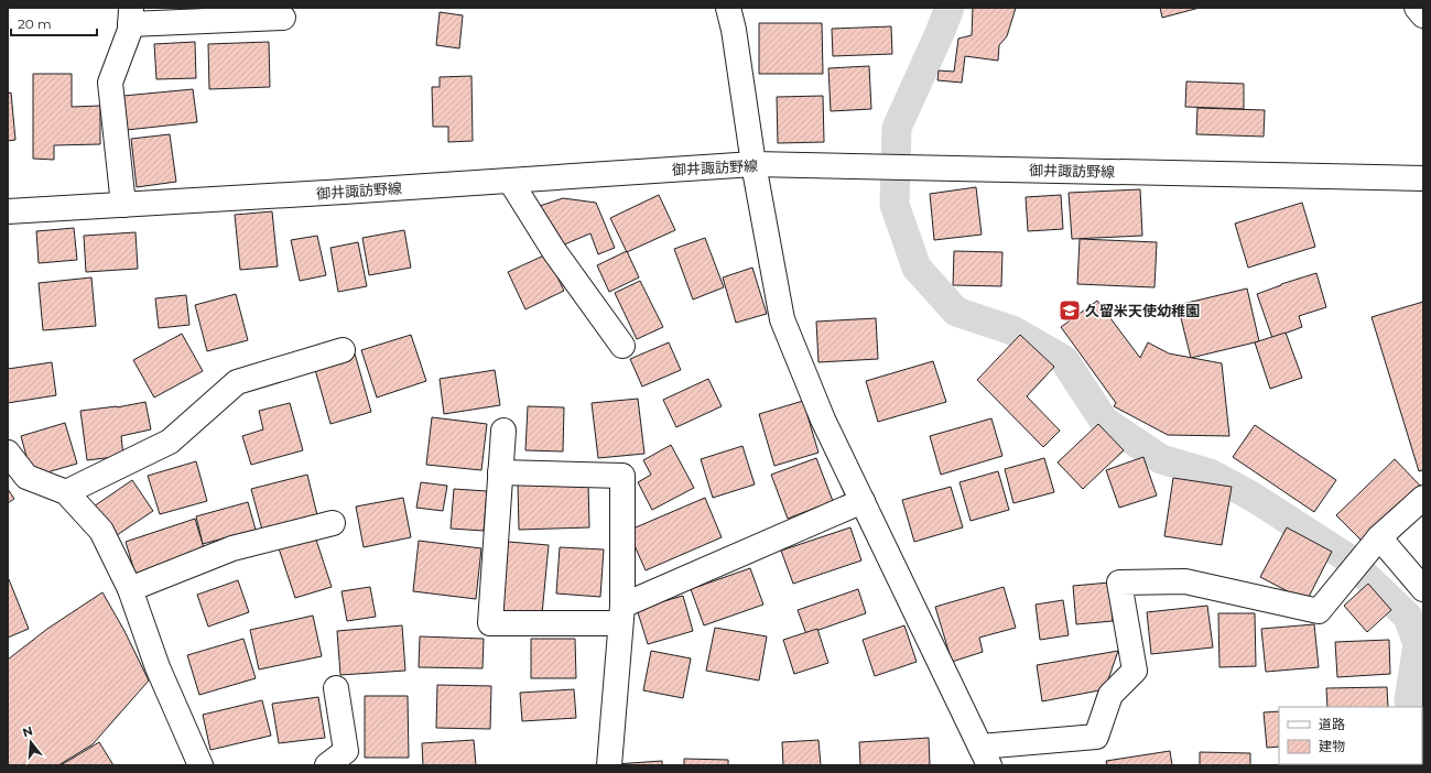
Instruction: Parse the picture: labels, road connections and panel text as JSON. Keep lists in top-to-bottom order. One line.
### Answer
{"streets":{"street":["御井諏訪野線"]},"places":{"school or university":["久留米天使幼稚園"]},"legend":["道路","建物"],"scale_bar":"20 m","north":"top"}
